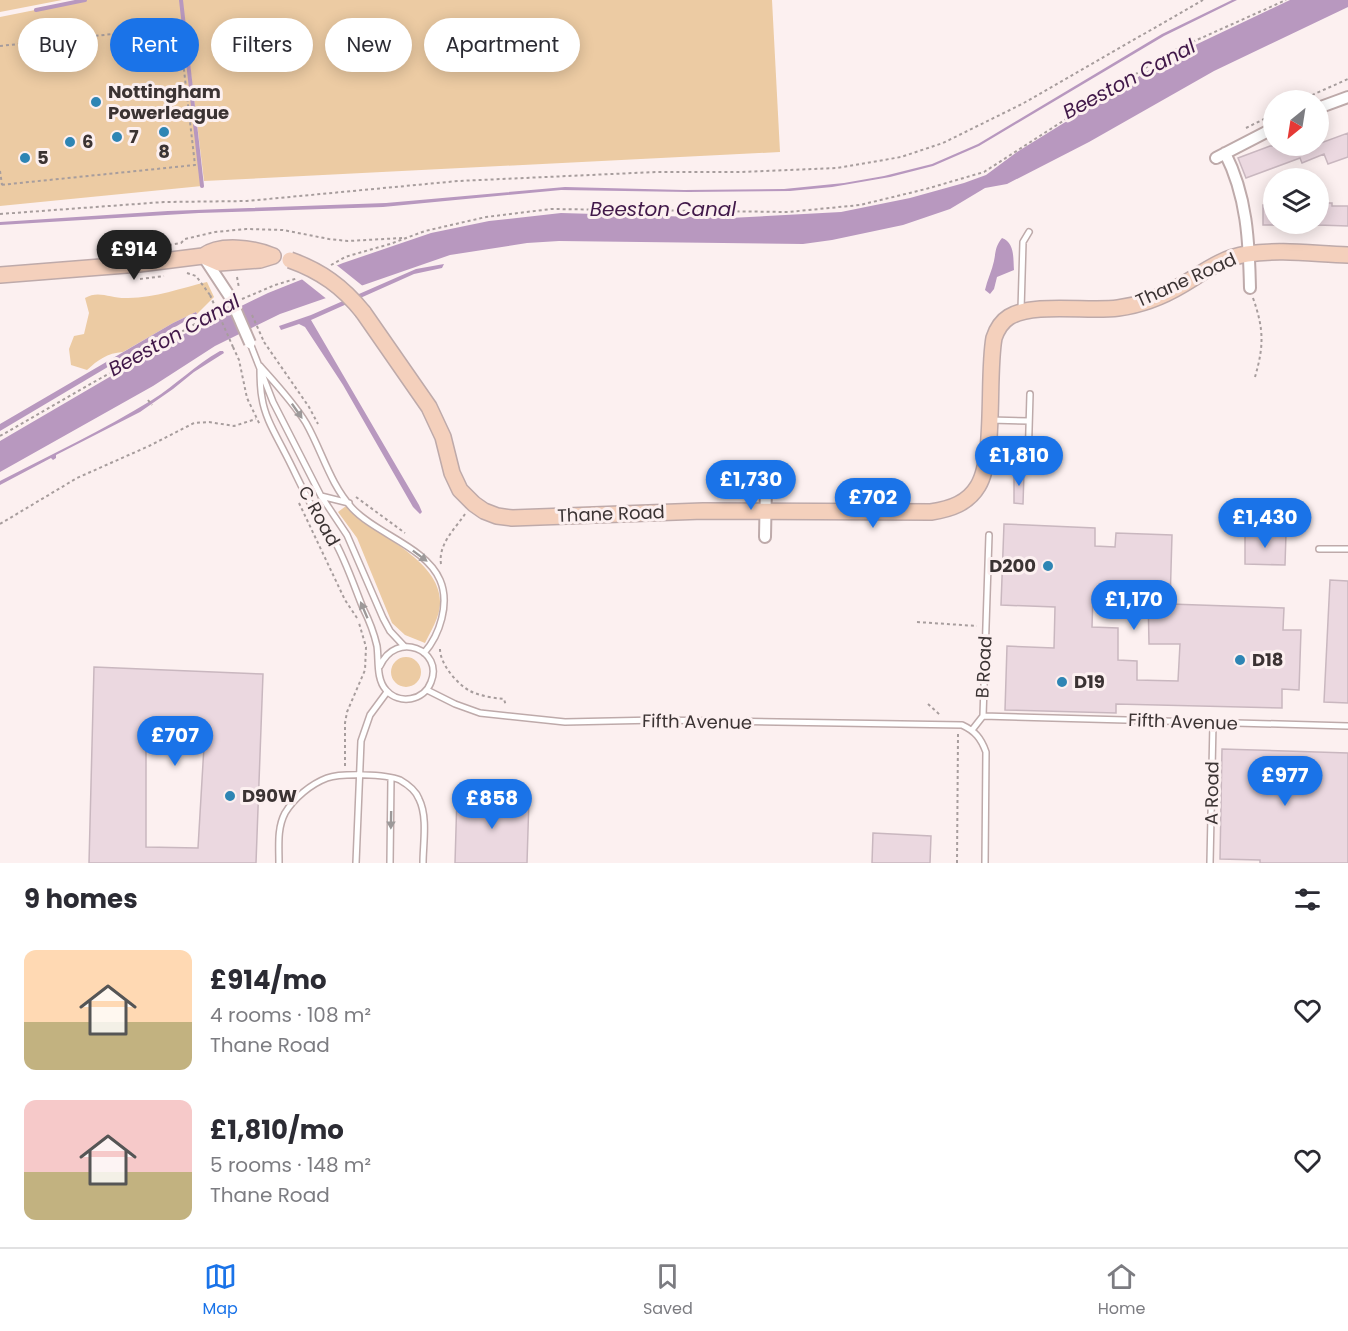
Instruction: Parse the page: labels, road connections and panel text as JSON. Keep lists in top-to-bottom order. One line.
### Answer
{"streets":{"street":["Thane Road"],"lane":["C Road","B Road","Fifth Avenue","A Road"]},"crossings":[["C Road","Fifth Avenue"],["B Road","Fifth Avenue"],["Fifth Avenue","A Road"]],"water":["Beeston Canal"],"places":["Nottingham Powerleague","8","7","6","5","D200","D18","D19","D90W"],"north":"bottom left","page":{"chip":["Buy","Rent","Filters","New","Apartment"],"price":["£914","£1,810","£1,730","£702","£1,430","£1,170","£707","£977","£858"],"heading":"9 homes","list":[{"name":"£914/mo","note":"4 rooms · 108 m² · Thane Road"},{"name":"£1,810/mo","note":"5 rooms · 148 m² · Thane Road"}],"tabs":["Map","Saved","Home"]}}
